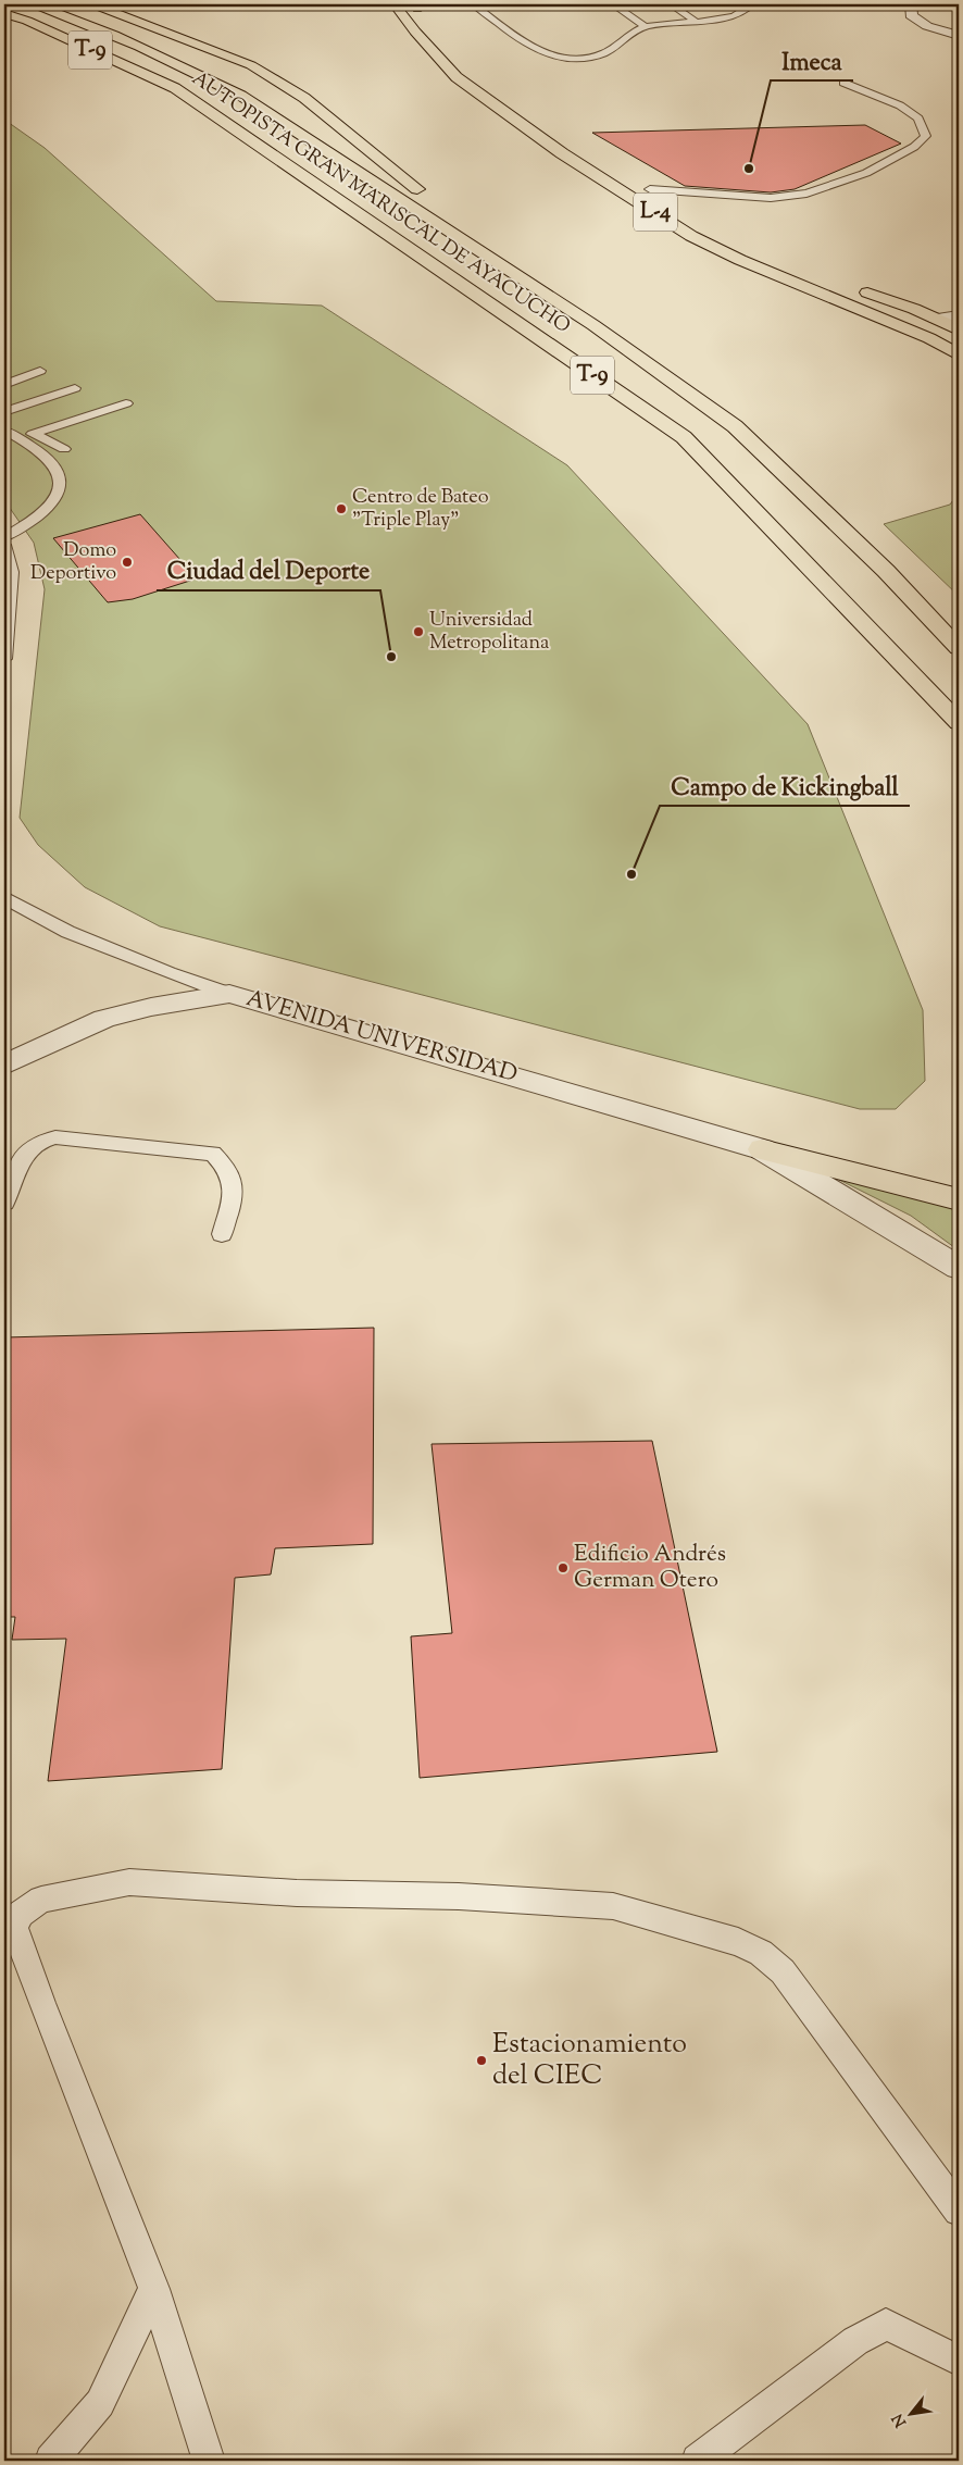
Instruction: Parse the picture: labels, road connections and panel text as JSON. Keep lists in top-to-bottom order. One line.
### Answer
{"streets":{"main road":["T-9","AUTOPISTA GRAN MARISCAL DE AYACUCHO","L-4"],"street":["AVENIDA UNIVERSIDAD"]},"places":["Imeca","Centro de Bateo \"Triple Play\"","Domo Deportivo","Universidad Metropolitana","Ciudad del Deporte","Campo de Kickingball","Edificio Andrés German Otero","Estacionamiento del CIEC"],"north":"bottom left"}
